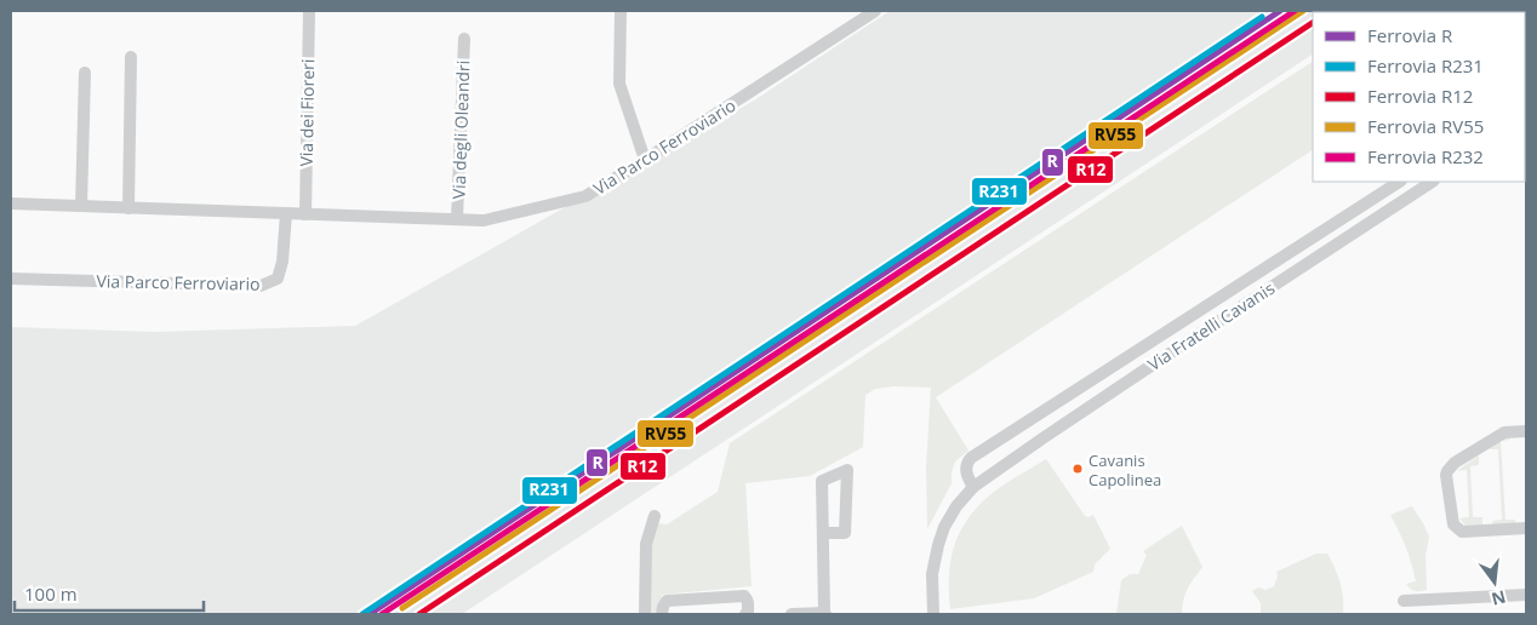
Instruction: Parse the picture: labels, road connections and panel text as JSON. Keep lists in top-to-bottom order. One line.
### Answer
{"streets":{"street":["Via dei Fioreri","Via degli Oleandri","Via Parco Ferroviario","Via Fratelli Cavanis"]},"crossings":[["Via dei Fioreri","Via Parco Ferroviario"],["Via degli Oleandri","Via Parco Ferroviario"]],"places":["Cavanis Capolinea"],"lines":["rail line R","rail line RV55","rail line R232","rail line R231","rail line R12"],"legend":["Ferrovia R","Ferrovia R231","Ferrovia R12","Ferrovia RV55","Ferrovia R232"],"scale_bar":"100 m","north":"bottom"}
